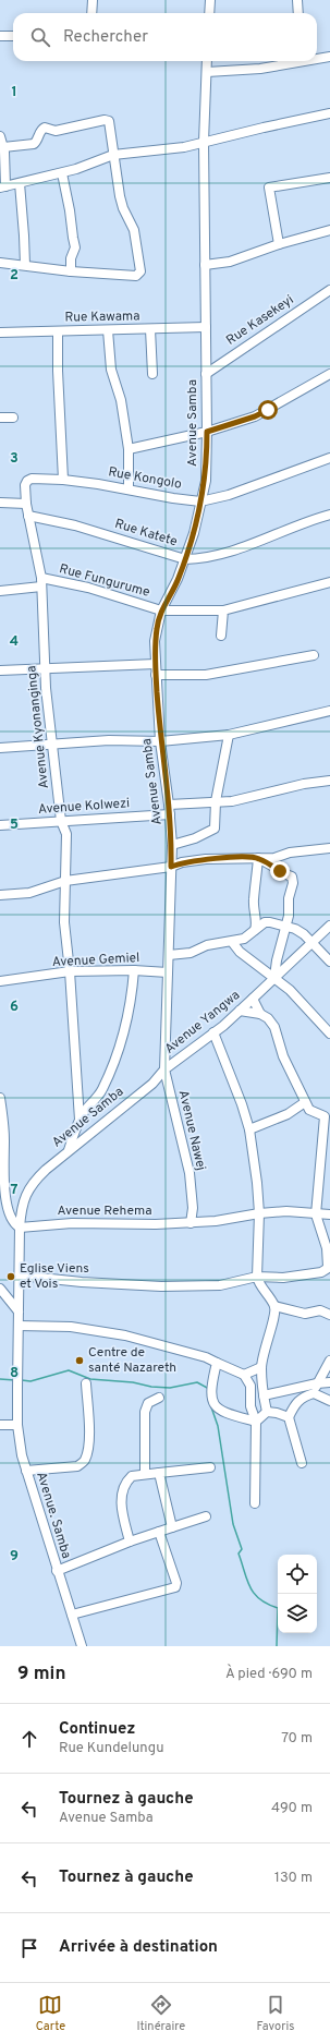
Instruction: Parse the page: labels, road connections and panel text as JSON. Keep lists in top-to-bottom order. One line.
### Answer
{"streets":{"street":["Rue Kawama","Rue Kasekeyi","Avenue Samba","Rue Kongolo","Rue Katete","Rue Fungurume","Avenue Kyonanginga","Avenue Kolwezi","Avenue Gemiel","Avenue Yangwa","Avenue Nawej","Avenue Rehema","Avenue. Samba"]},"crossings":[["Rue Kawama","Avenue Samba"],["Rue Kasekeyi","Avenue Samba"],["Avenue Samba","Rue Kongolo"],["Avenue Samba","Rue Katete"],["Avenue Samba","Rue Fungurume"],["Avenue Samba","Avenue Kolwezi"],["Avenue Samba","Avenue Gemiel"],["Avenue Samba","Avenue Yangwa"],["Avenue Samba","Avenue Nawej"],["Avenue Samba","Avenue Rehema"],["Avenue Samba","Avenue. Samba"],["Rue Kongolo","Avenue Kyonanginga"],["Rue Katete","Avenue Kyonanginga"],["Rue Fungurume","Avenue Kyonanginga"],["Avenue Kyonanginga","Avenue Kolwezi"],["Avenue Kyonanginga","Avenue Gemiel"],["Avenue Yangwa","Avenue Nawej"],["Avenue Yangwa","Avenue Rehema"],["Avenue Nawej","Avenue Rehema"]],"places":["Eglise Viens et Vois","Centre de santé Nazareth"],"page":{"search":"Rechercher","heading":["9 min","À pied · 690 m"],"list":[["Continuez","Rue Kundelungu","70 m"],["Tournez à gauche","Avenue Samba","490 m"],["Tournez à gauche","130 m"],"Arrivée à destination"],"nav":["Carte","Itinéraire","Favoris"]},"grid":{"rows":["1","2","3","4","5","6","7","8","9"]}}
